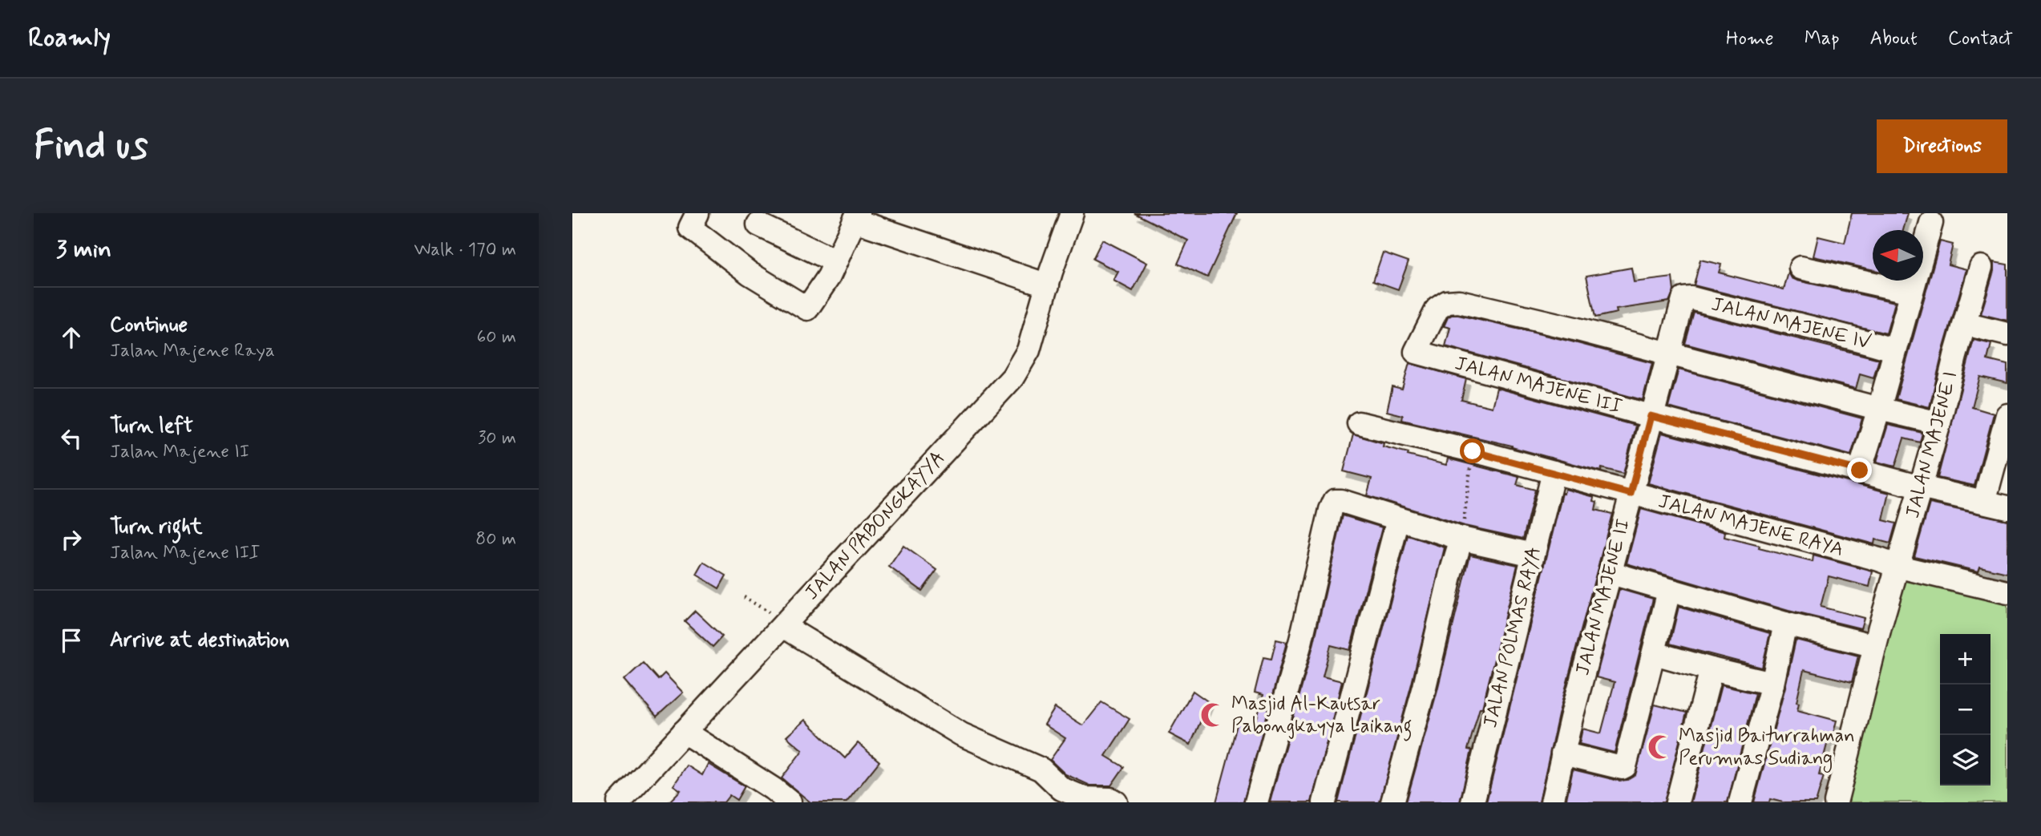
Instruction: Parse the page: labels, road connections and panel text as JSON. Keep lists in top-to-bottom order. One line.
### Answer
{"streets":{"street":["JALAN MAJENE IV","JALAN MAJENE III","JALAN MAJENE I","JALAN PABONGKAYYA","JALAN MAJENE RAYA","JALAN MAJENE II","JALAN POLMAS RAYA"]},"crossings":[["JALAN MAJENE IV","JALAN MAJENE II"],["JALAN MAJENE III","JALAN MAJENE I"],["JALAN MAJENE III","JALAN MAJENE II"],["JALAN MAJENE I","JALAN MAJENE RAYA"],["JALAN MAJENE RAYA","JALAN MAJENE II"],["JALAN MAJENE RAYA","JALAN POLMAS RAYA"]],"places":{"mosque":["Masjid Al-Kautsar Pabongkayya Laikang","Masjid Baiturrahman Perumnas Sudiang"]},"north":"left","page":{"header":"Roamly","nav":["Home","Map","About","Contact"],"buttons":"Directions","title":"Find us","heading":["3 min","Walk · 170 m"],"list":[["Continue","Jalan Majene Raya","60 m"],["Turn left","Jalan Majene II","30 m"],["Turn right","Jalan Majene III","80 m"],"Arrive at destination"],"map_buttons":["+","−"]}}
